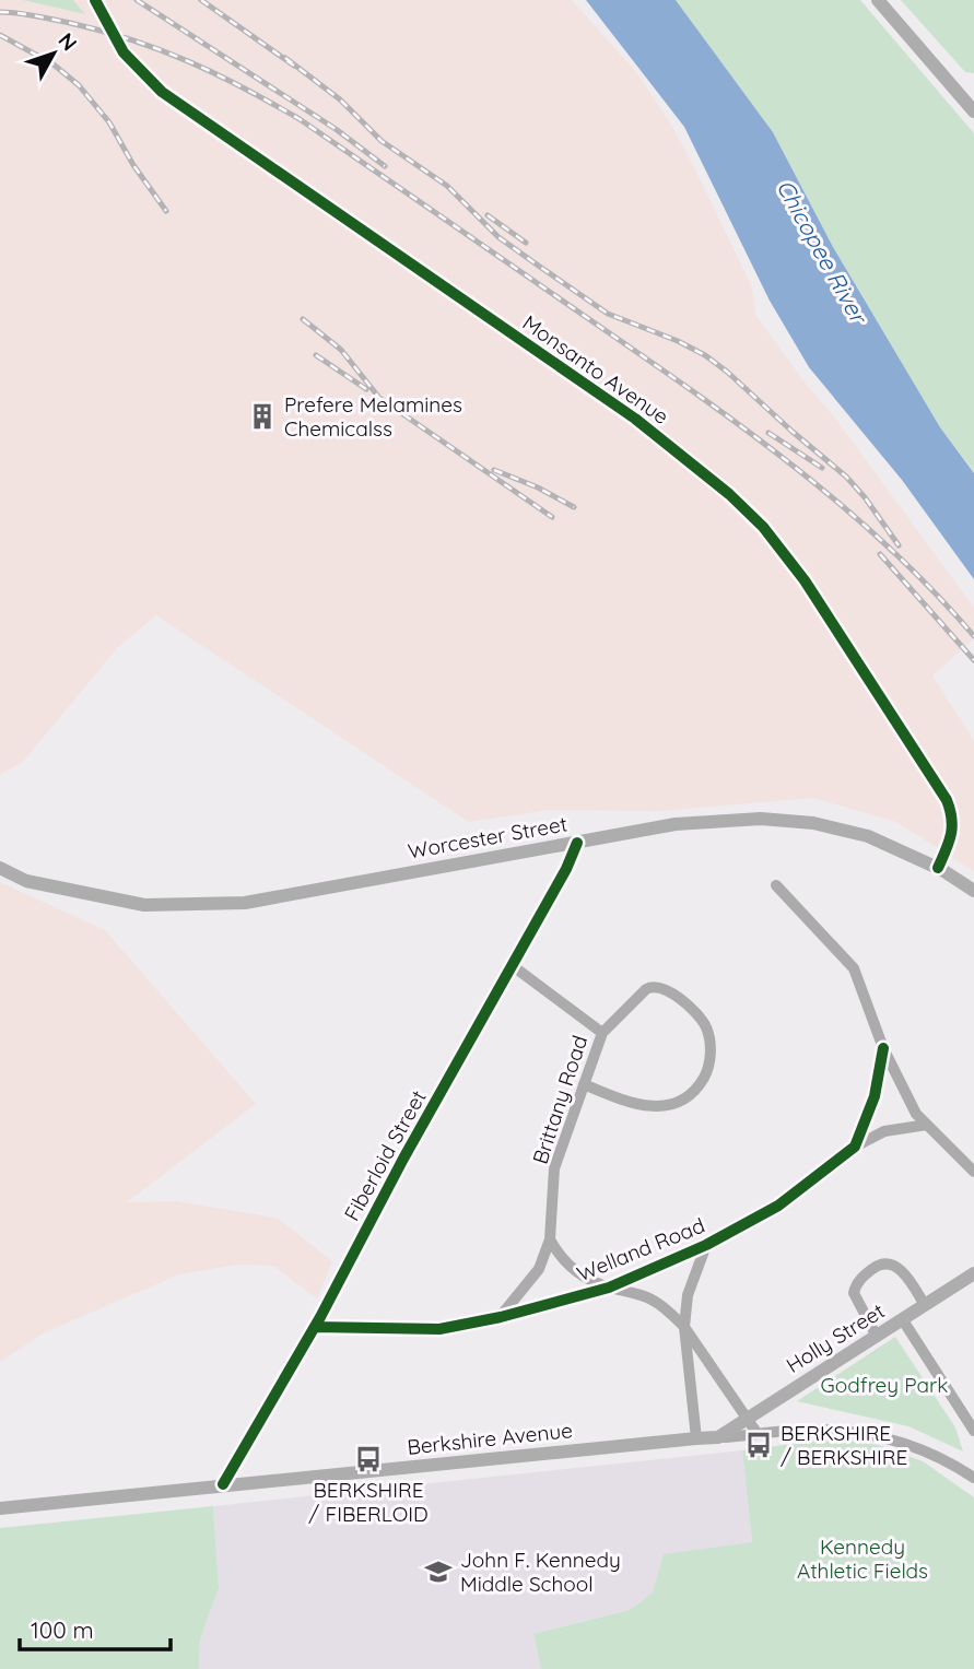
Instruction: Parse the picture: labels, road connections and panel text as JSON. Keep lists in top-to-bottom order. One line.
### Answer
{"streets":{"main road":["Worcester Street","Holly Street","Berkshire Avenue"],"street":["Monsanto Avenue","Brittany Road","Fiberloid Street","Welland Road"]},"crossings":[["Monsanto Avenue","Worcester Street"],["Worcester Street","Fiberloid Street"],["Brittany Road","Welland Road"],["Fiberloid Street","Welland Road"],["Fiberloid Street","Berkshire Avenue"],["Holly Street","Berkshire Avenue"]],"water":["Chicopee River"],"parks":["Godfrey Park","Kennedy Athletic Fields"],"places":{"building":["Prefere Melamines Chemicalss"],"bus stop":["BERKSHIRE / BERKSHIRE","BERKSHIRE / FIBERLOID"],"school or university":["John F. Kennedy Middle School"]},"scale_bar":"100 m","north":"top right"}
